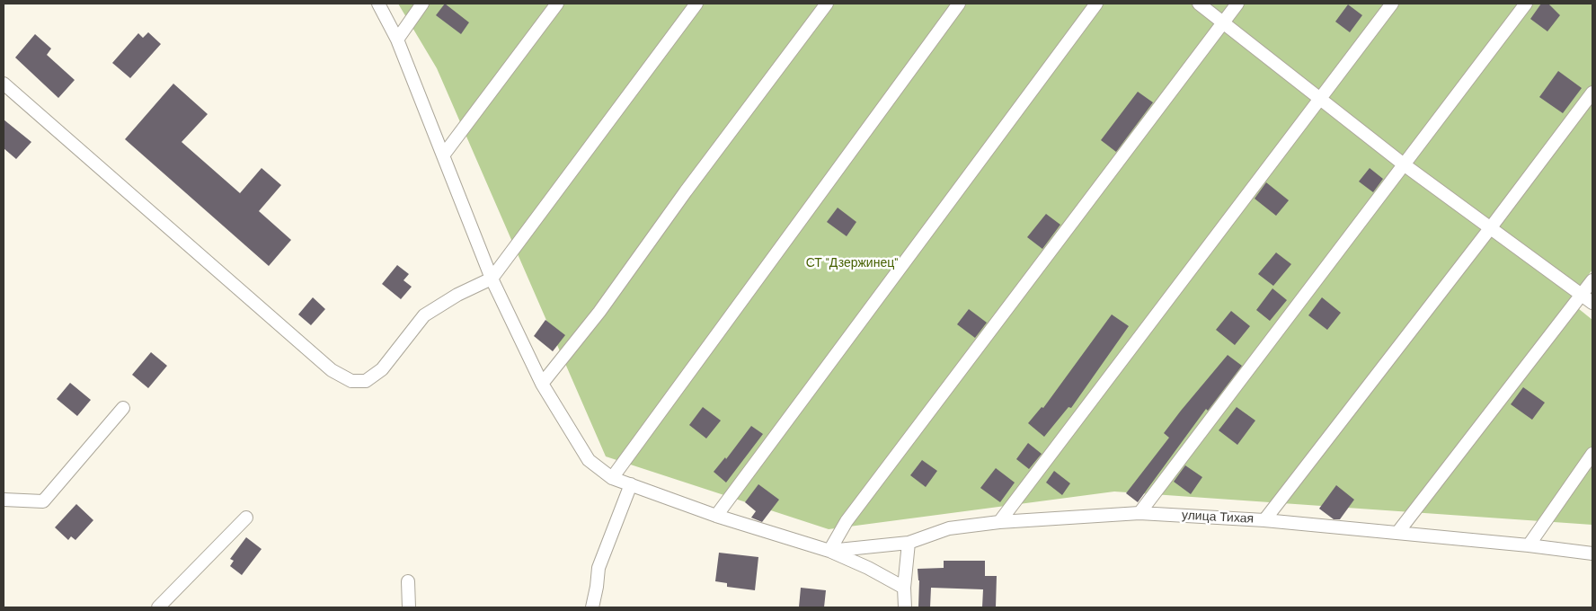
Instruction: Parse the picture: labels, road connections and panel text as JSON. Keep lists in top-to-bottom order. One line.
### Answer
{"streets":{"street":["улица Тихая"]},"parks":["СТ \"Дзержинец\""]}
